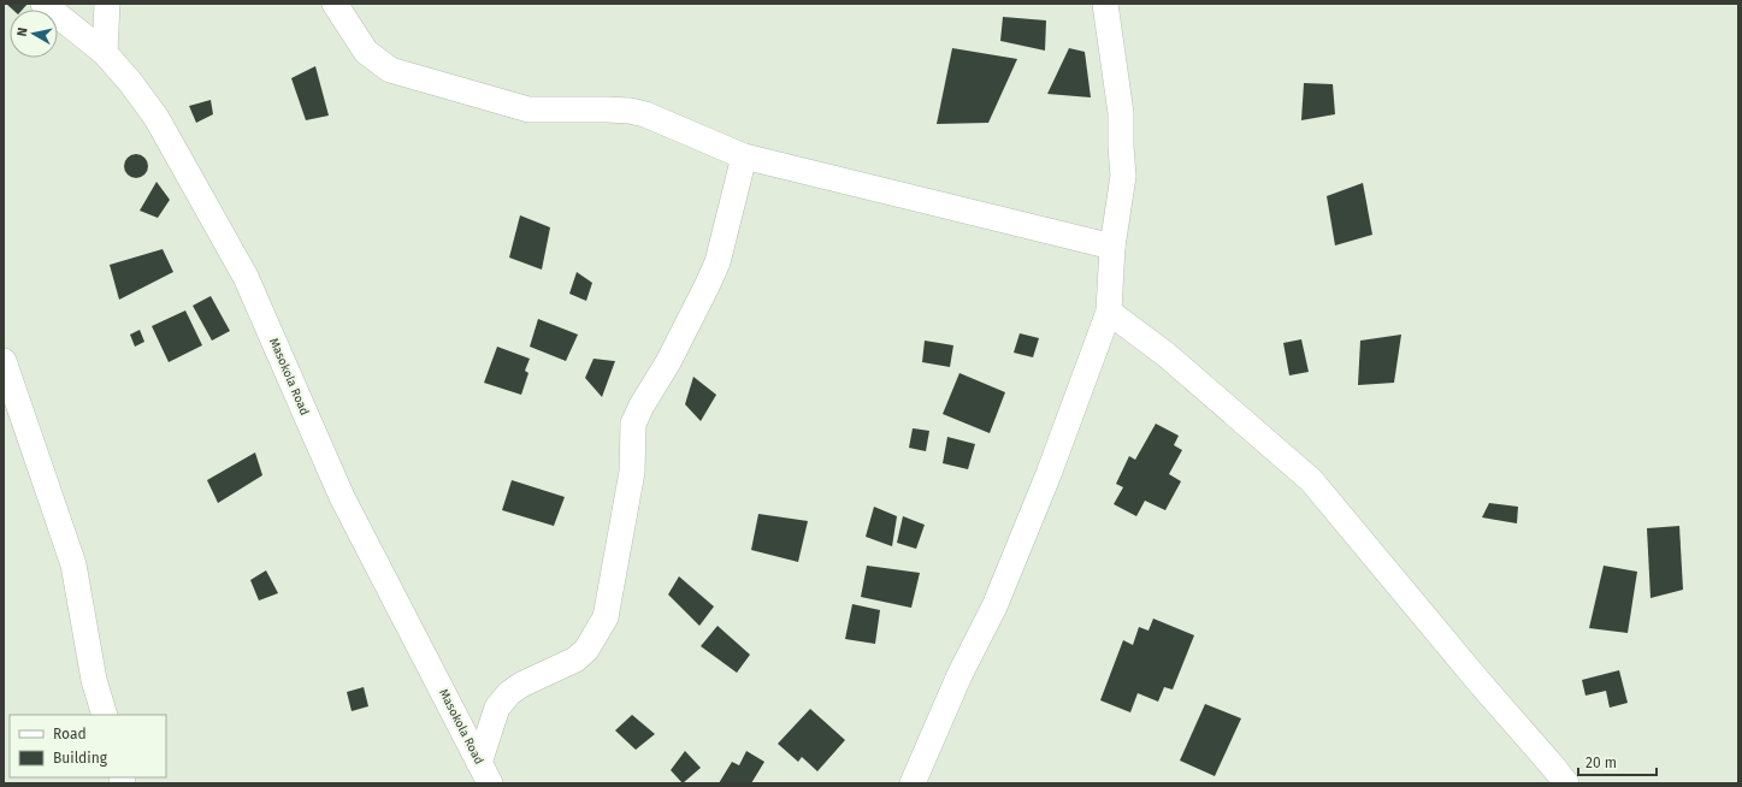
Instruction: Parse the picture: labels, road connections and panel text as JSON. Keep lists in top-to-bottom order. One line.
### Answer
{"streets":{"street":["Masokola Road"]},"legend":["Road","Building"],"scale_bar":"20 m","north":"left"}
